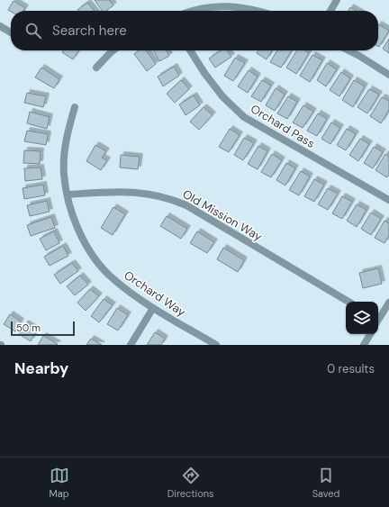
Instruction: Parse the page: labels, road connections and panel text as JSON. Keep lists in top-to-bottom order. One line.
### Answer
{"streets":{"street":["Orchard Pass","Old Mission Way","Orchard Way"]},"crossings":[["Old Mission Way","Orchard Way"]],"scale_bar":"50 m","page":{"search":"Search here","scale":"50 m","heading":["Nearby","0 results"],"nav":["Map","Directions","Saved"]}}
